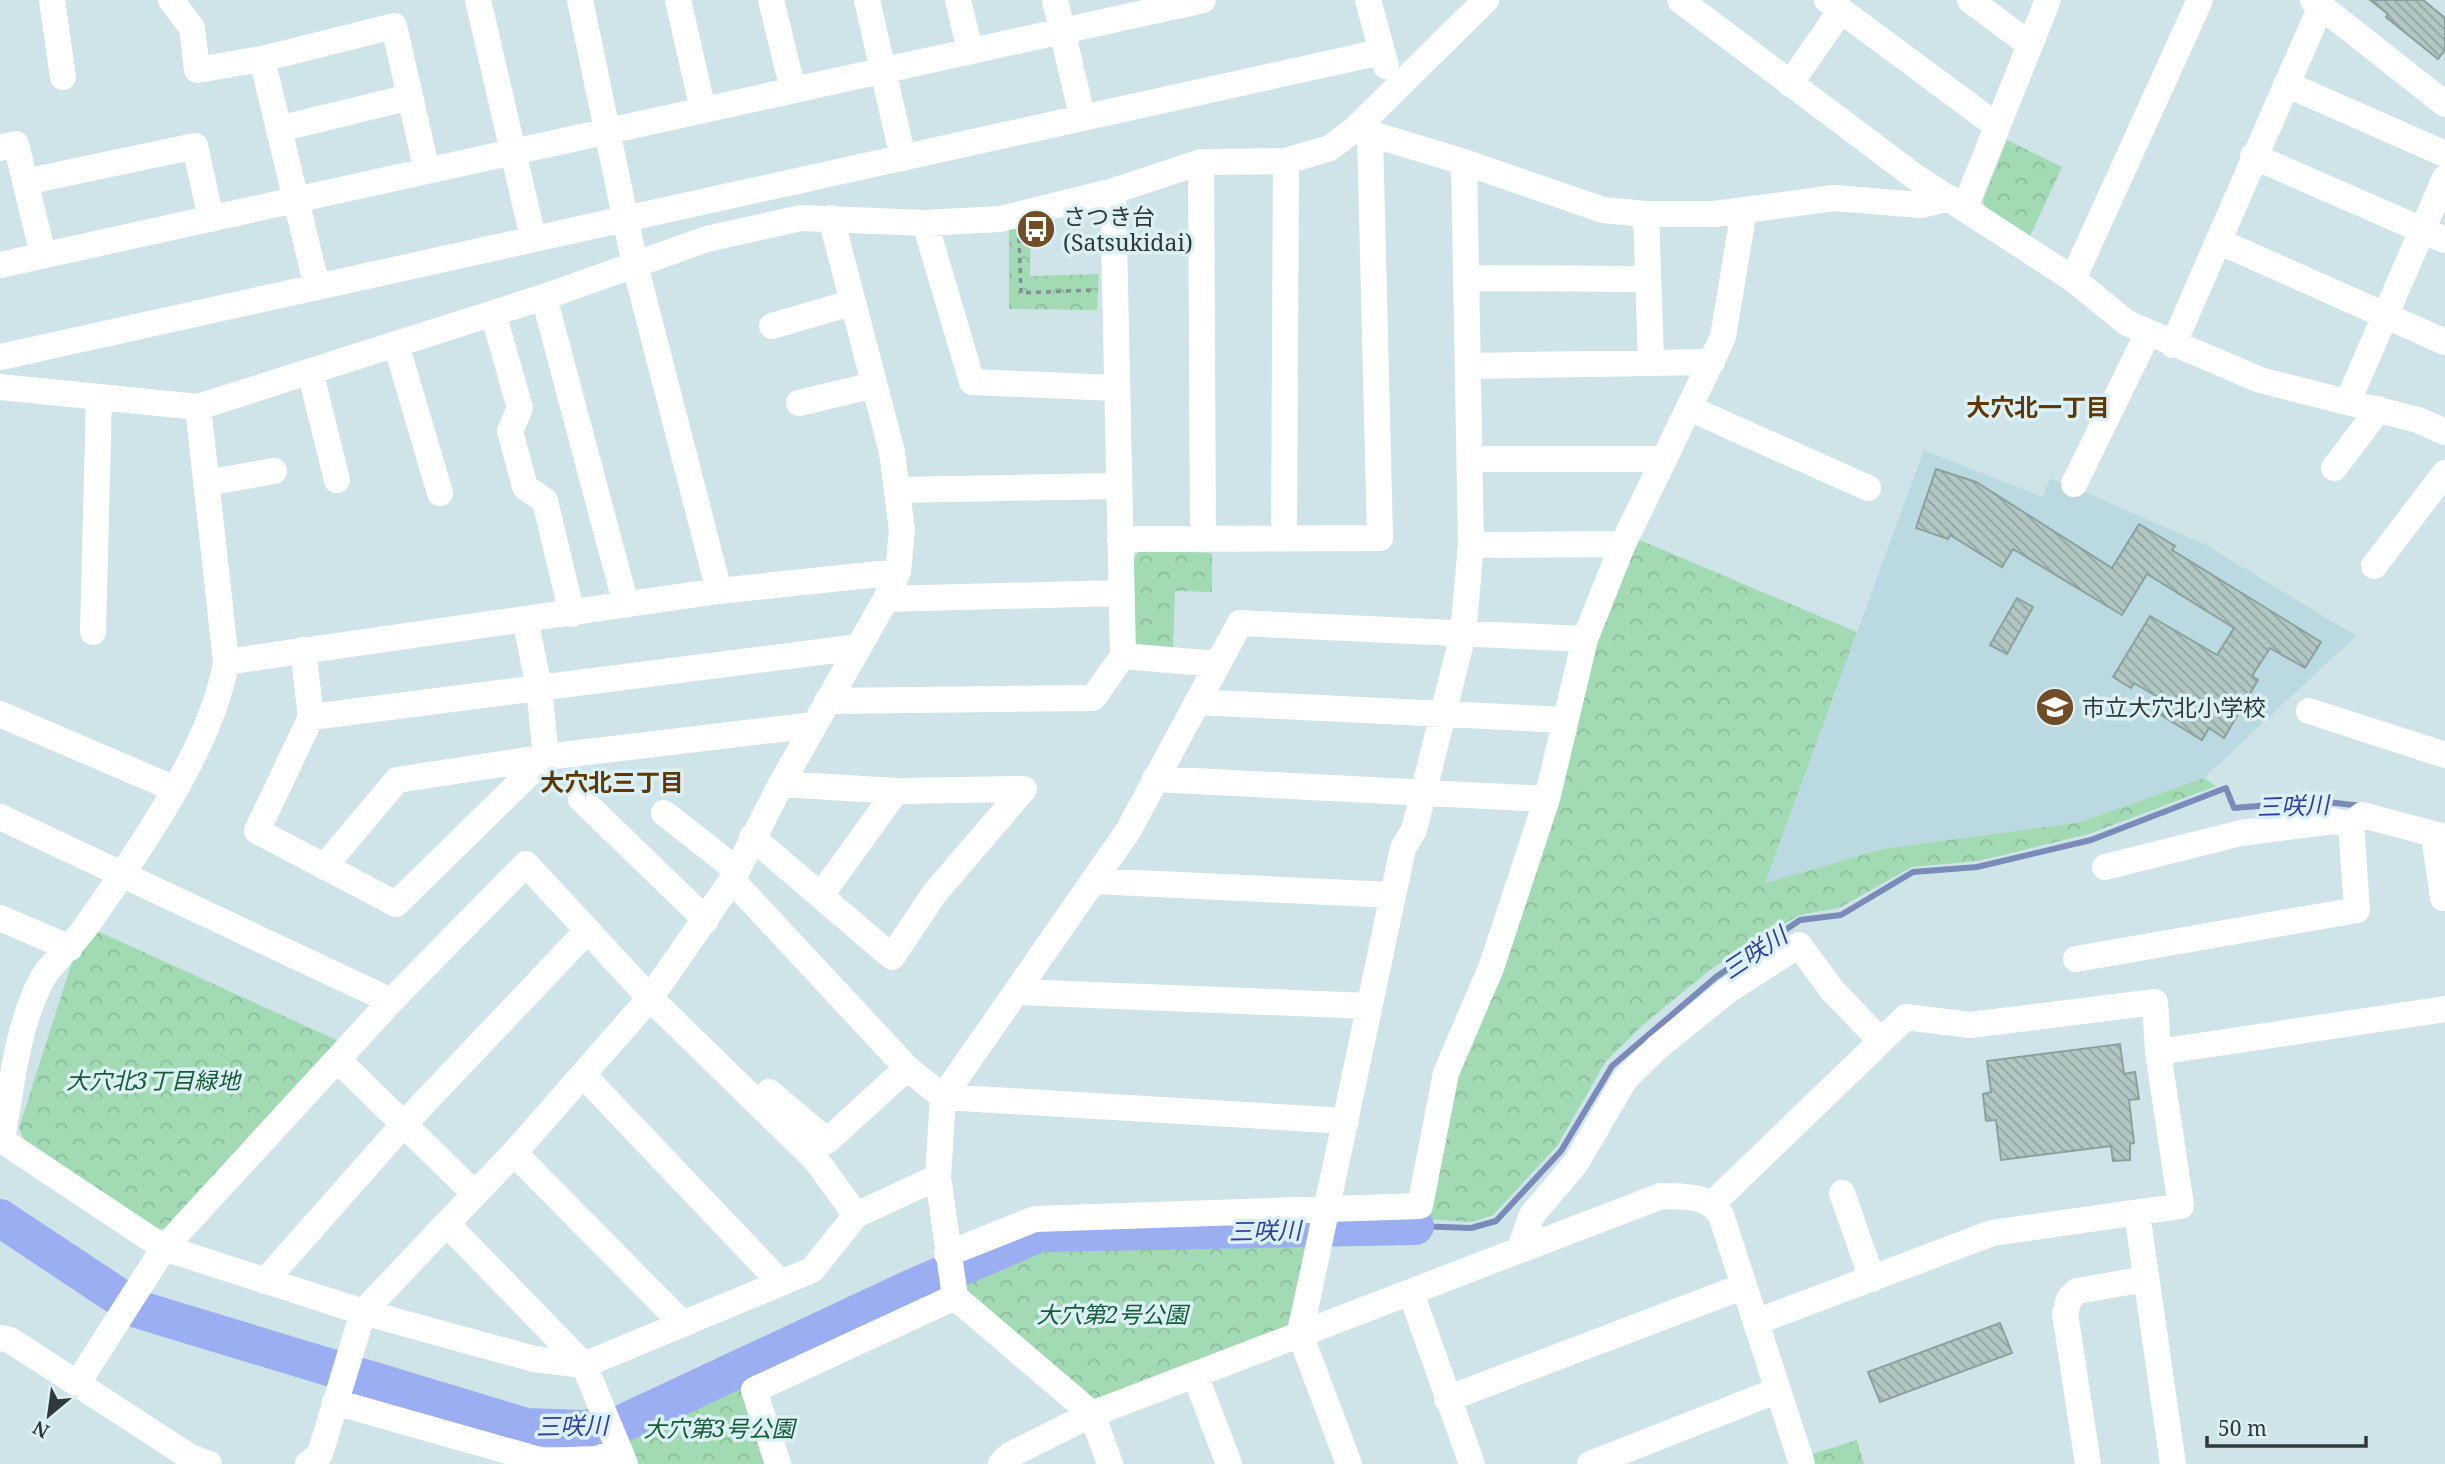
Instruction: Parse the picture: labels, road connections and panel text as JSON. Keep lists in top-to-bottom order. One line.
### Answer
{"districts":["大穴北一丁目","大穴北三丁目"],"water":["三咲川"],"parks":["大穴北3丁目緑地","大穴第2号公園","大穴第3号公園"],"places":{"bus stop":["さつき台 (Satsukidai)"],"school or university":["市立大穴北小学校"]},"scale_bar":"50 m","north":"bottom left"}
